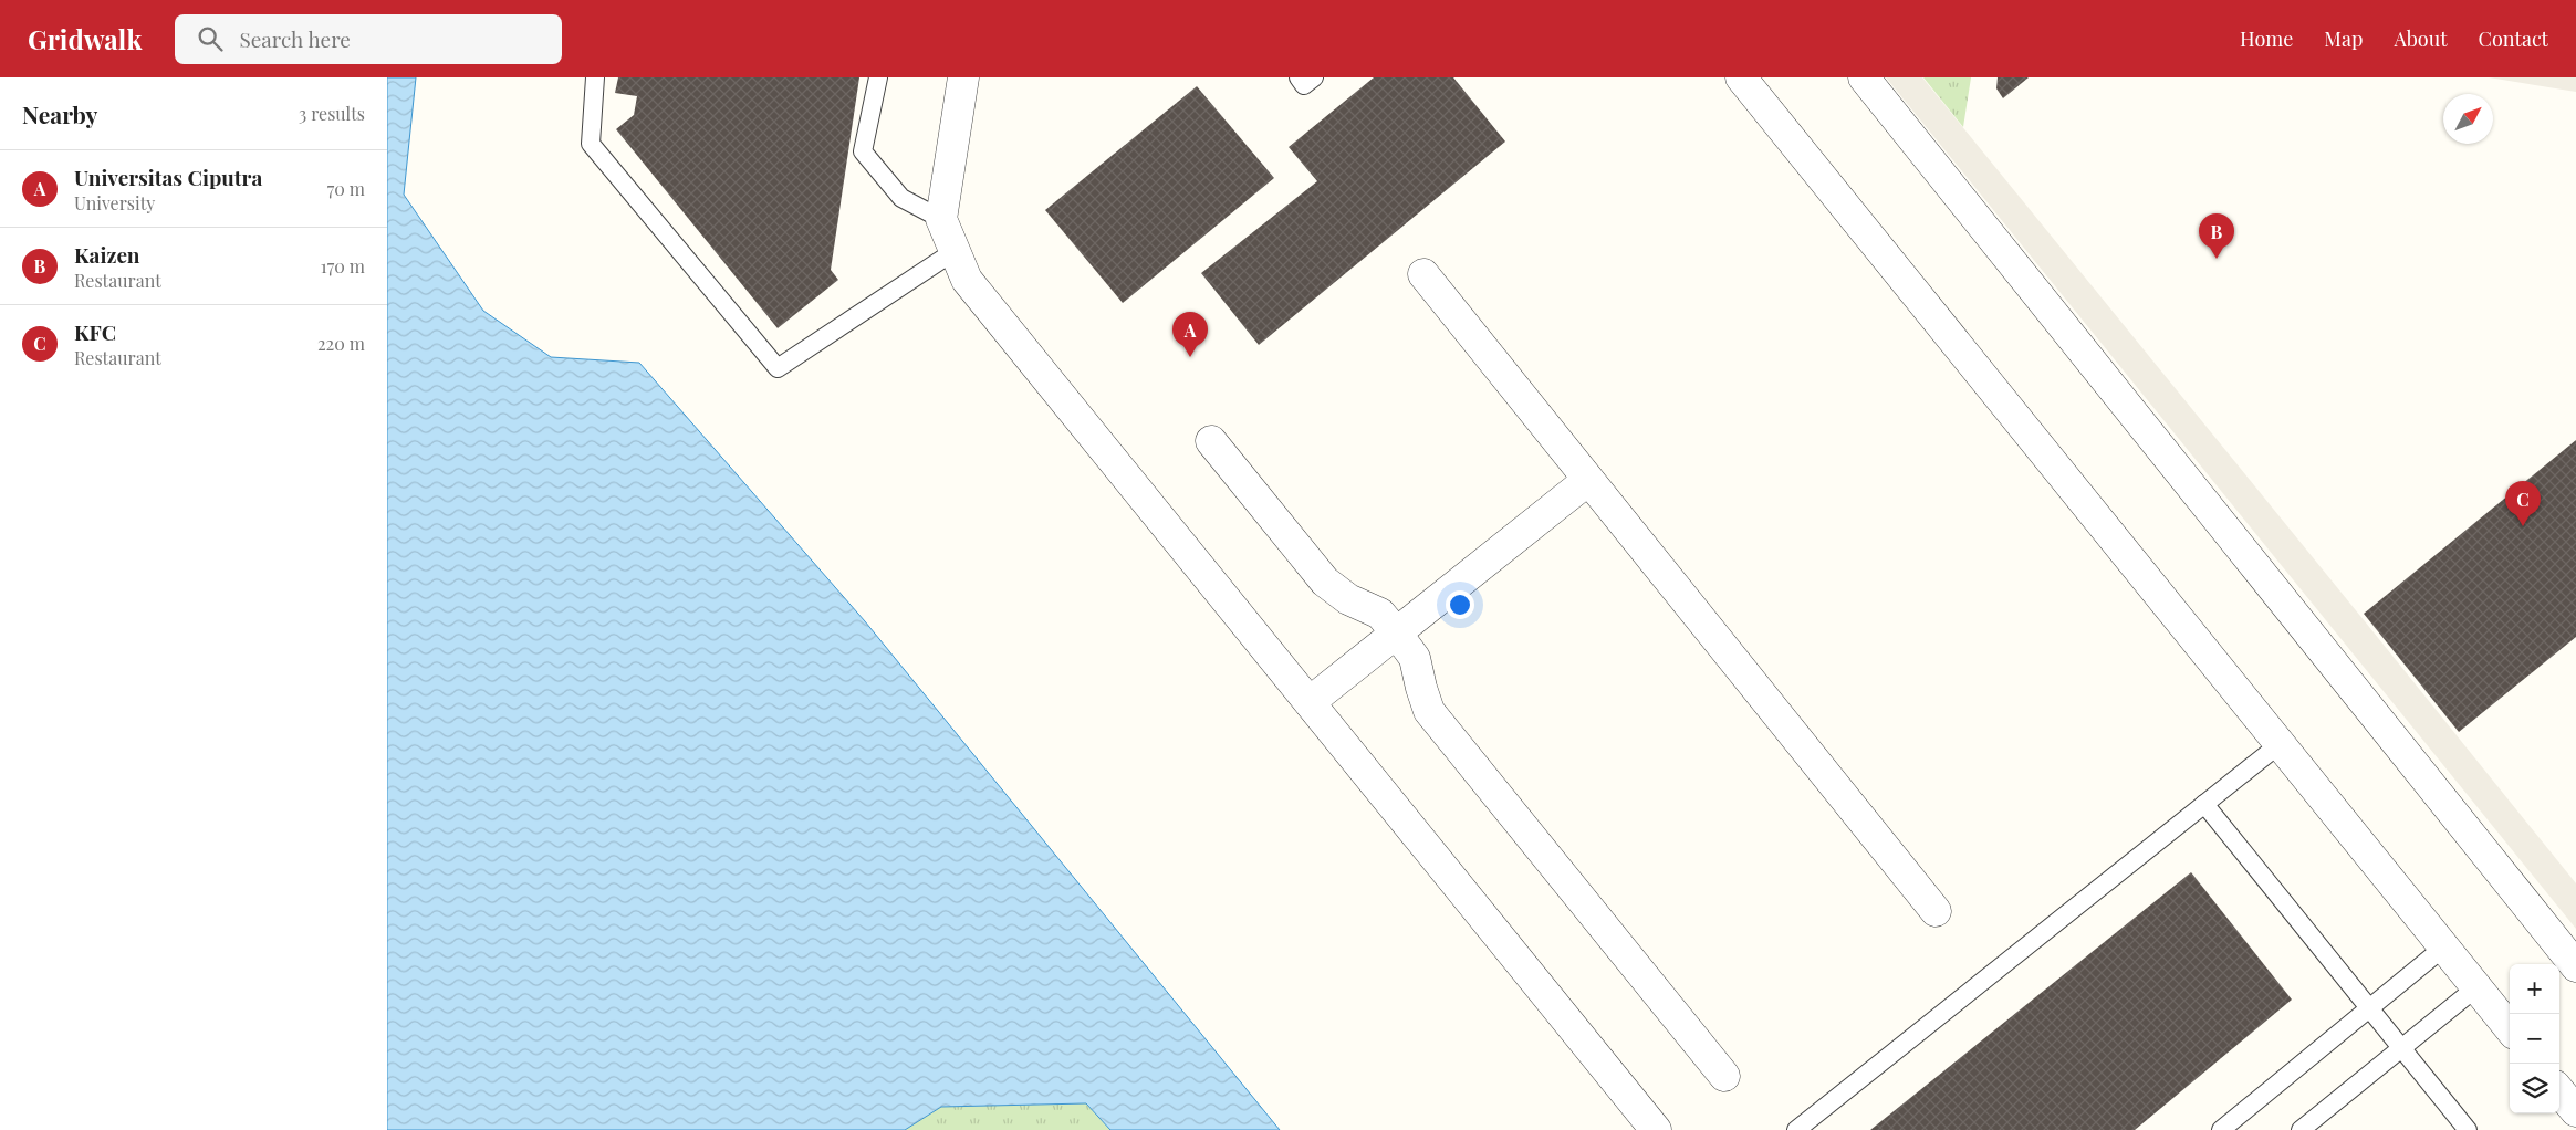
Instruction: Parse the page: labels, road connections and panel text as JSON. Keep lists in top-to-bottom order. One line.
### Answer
{"north":"top right","page":{"header":"Gridwalk","search":"Search here","nav":["Home","Map","About","Contact"],"heading":["Nearby","3 results"],"list":[{"mark":"A","name":"Universitas Ciputra","note":"University","value":"70 m"},{"mark":"B","name":"Kaizen","note":"Restaurant","value":"170 m"},{"mark":"C","name":"KFC","note":"Restaurant","value":"220 m"}],"pins":["B","A","C"],"map_buttons":["+","−"]}}
